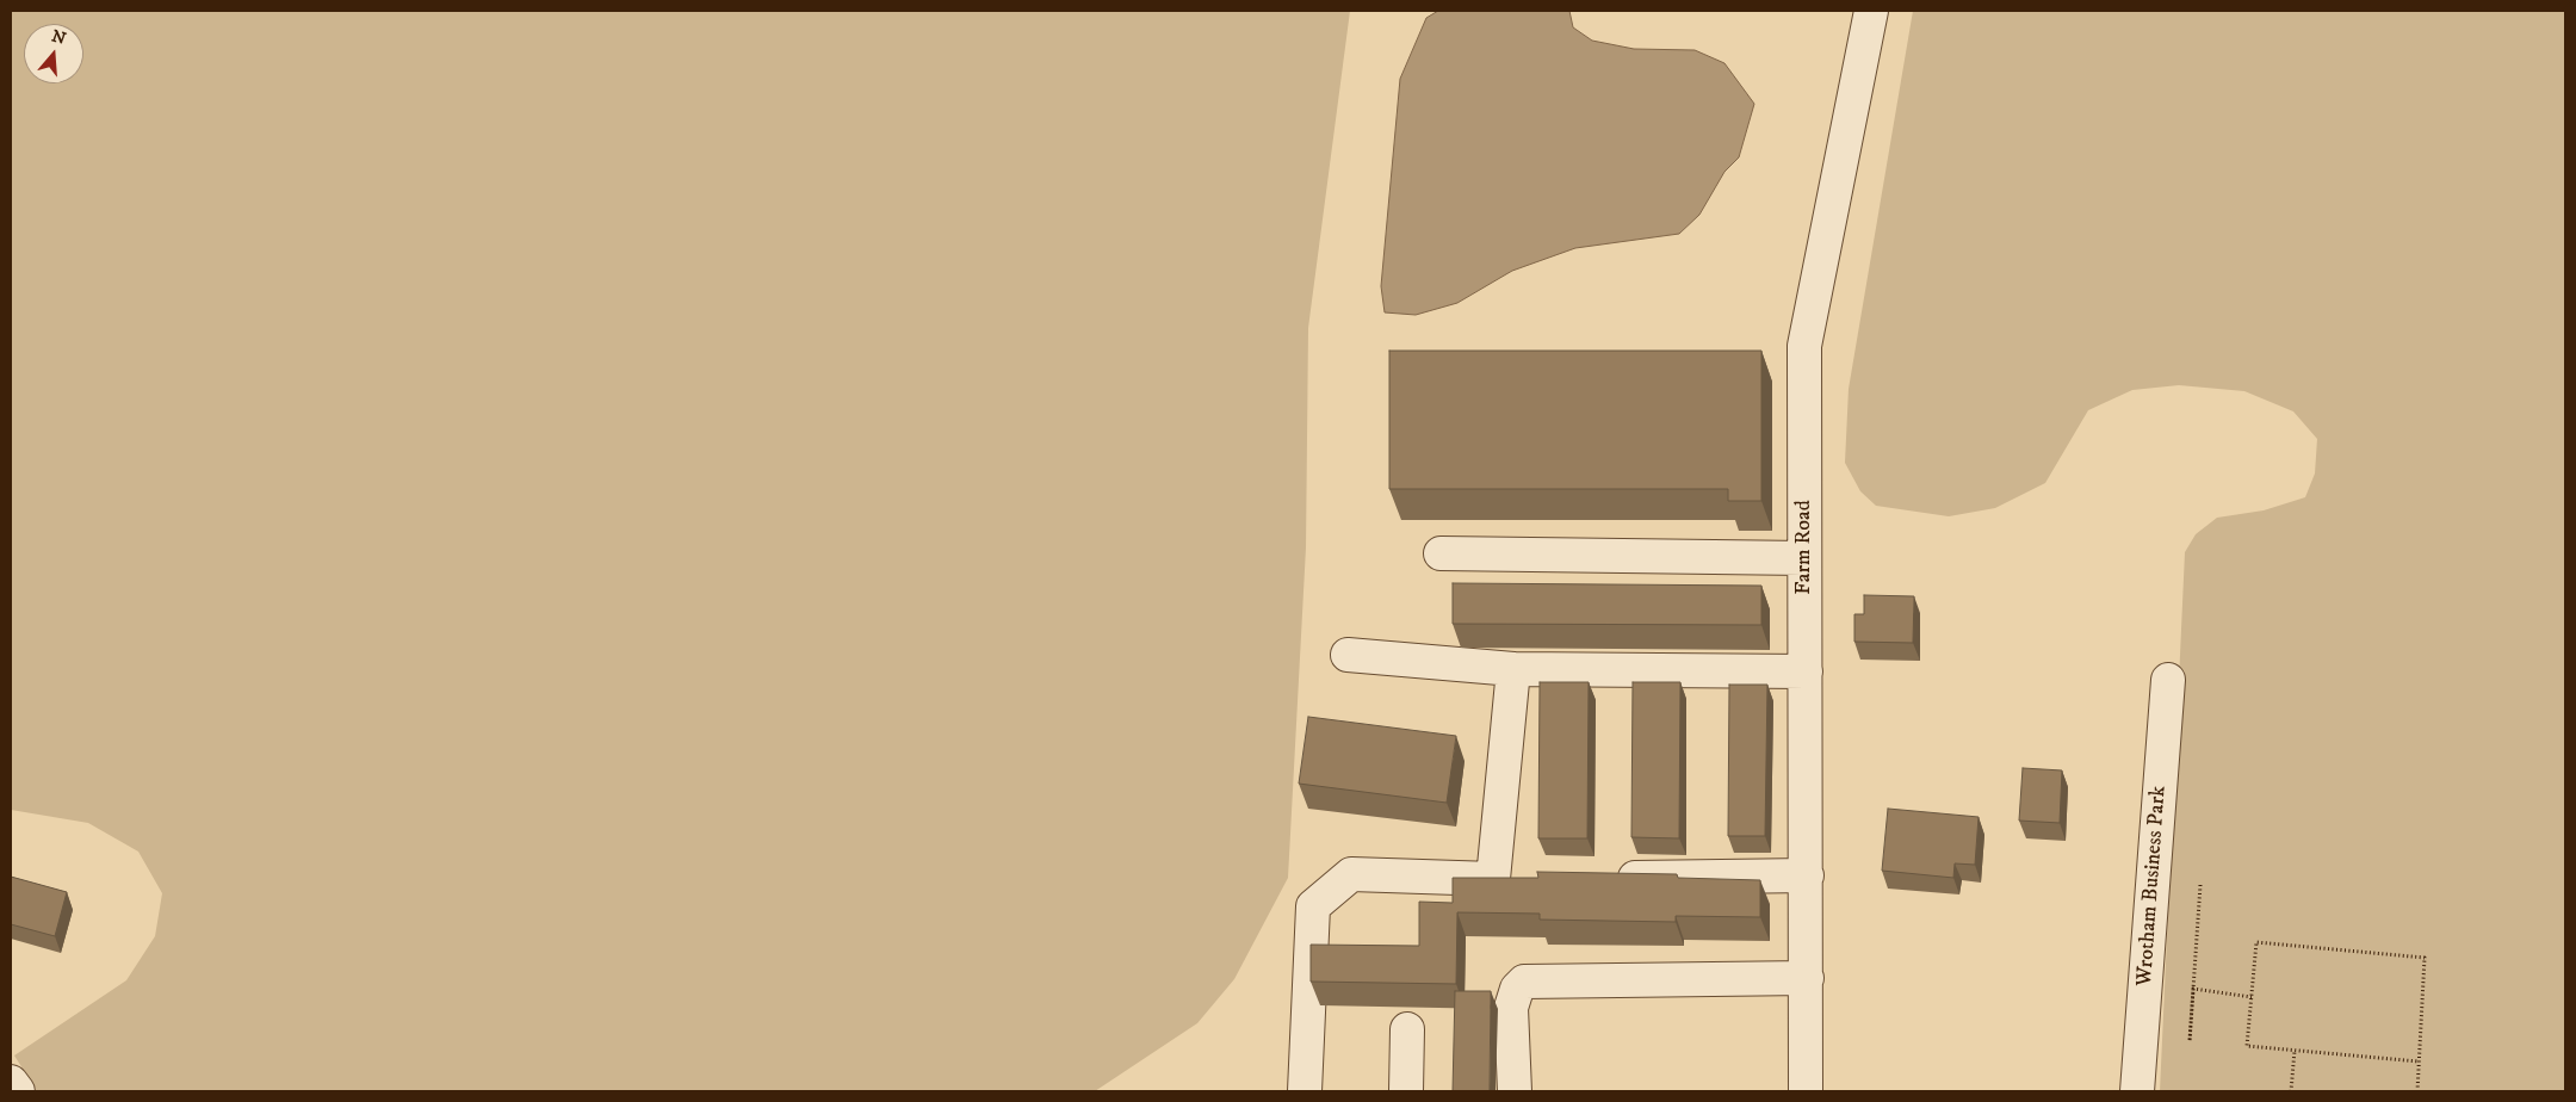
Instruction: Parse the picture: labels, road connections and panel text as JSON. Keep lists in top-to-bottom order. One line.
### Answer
{"streets":{"street":["Farm Road","Wrotham Business Park"]},"north":"top"}
